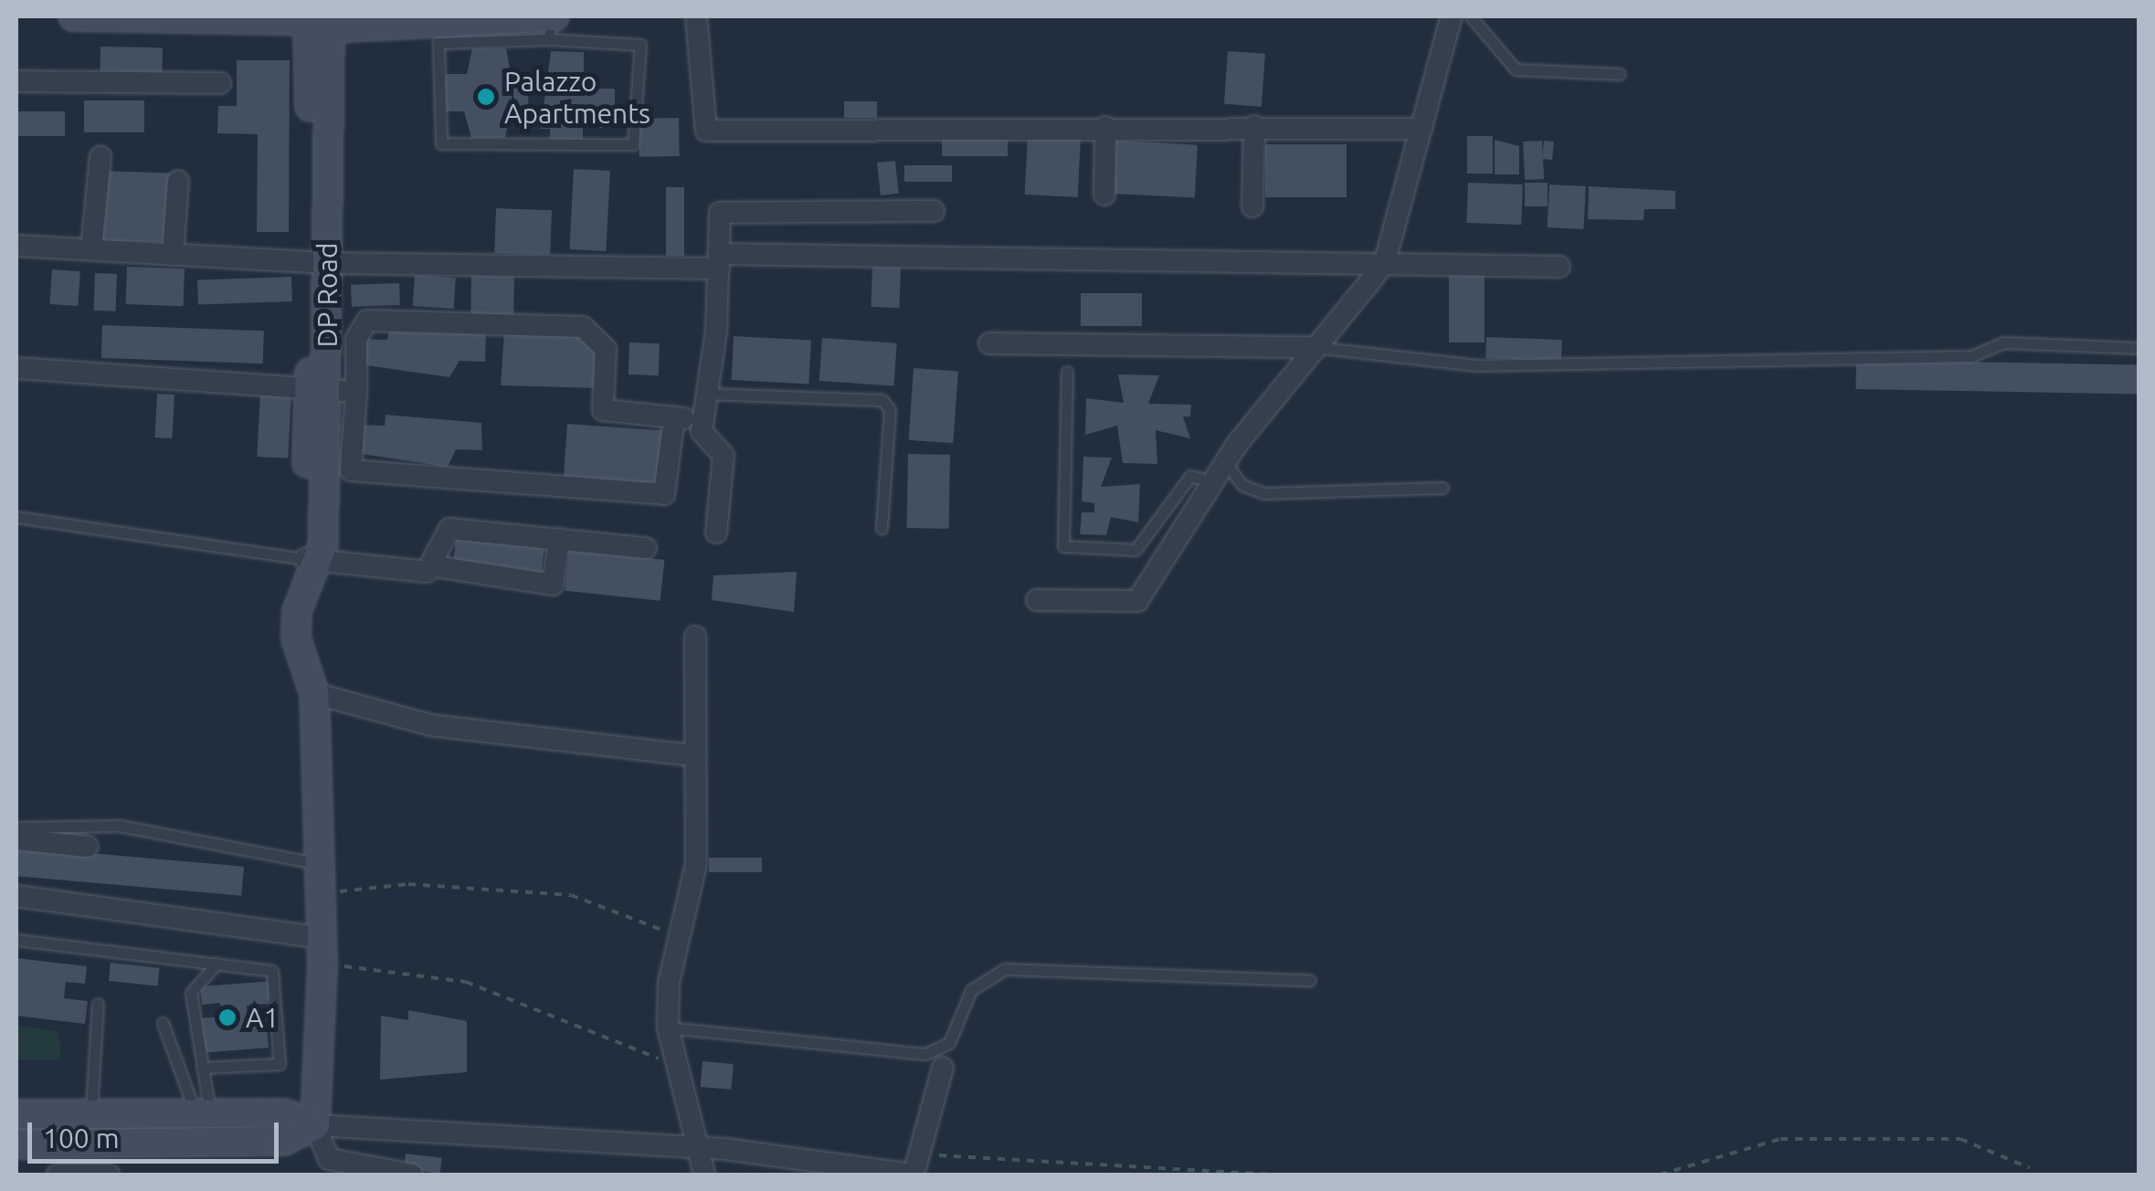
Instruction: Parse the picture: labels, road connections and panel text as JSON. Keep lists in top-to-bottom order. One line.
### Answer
{"streets":{"street":["DP Road"]},"places":["Palazzo Apartments","A1"],"scale_bar":"100 m"}
